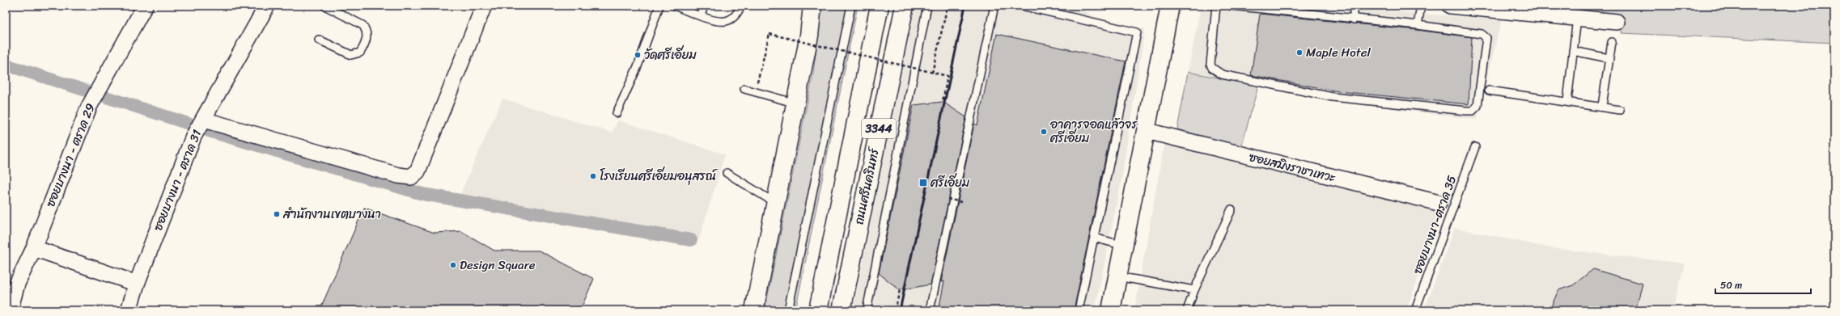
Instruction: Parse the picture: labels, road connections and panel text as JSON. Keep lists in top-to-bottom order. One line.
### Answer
{"streets":{"main road":["3344","ถนนศรีนครินทร์"],"street":["ซอยบางนา - ตราด 29","ซอยสมิงราชาเทวะ","ซอยบางนา - ตราด 31"],"lane":["ซอยบางนา-ตราด 35"]},"places":{"other":["Maple Hotel","วัดศรีเอี่ยม","อาคารจอดแล้วจร ศรีเอี่ยม","โรงเรียนศรีเอี่ยมอนุสรณ์","สำนักงานเขตบางนา","Design Square"],"transit":["ศรีเอี่ยม"]},"scale_bar":"50 m"}
